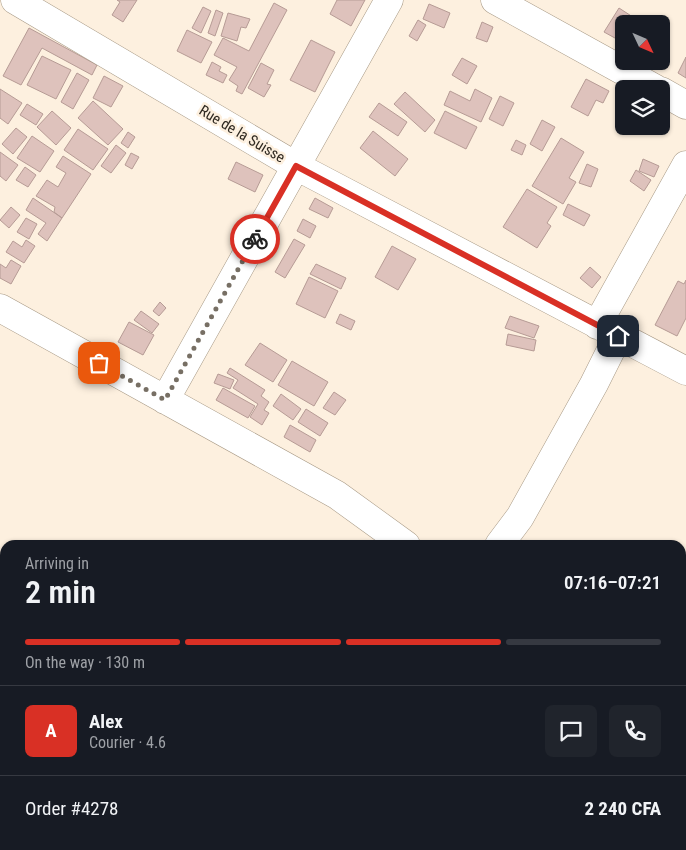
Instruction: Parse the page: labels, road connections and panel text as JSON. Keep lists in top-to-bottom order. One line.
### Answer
{"streets":{"street":["Rue de la Suisse"]},"north":"bottom right","page":{"heading":["2 min","Arriving in","07:16–07:21"],"panel":["Alex","Courier · 4.6","Order #4278","2 240 CFA"],"bar":"On the way · 130 m","round":"A"}}
